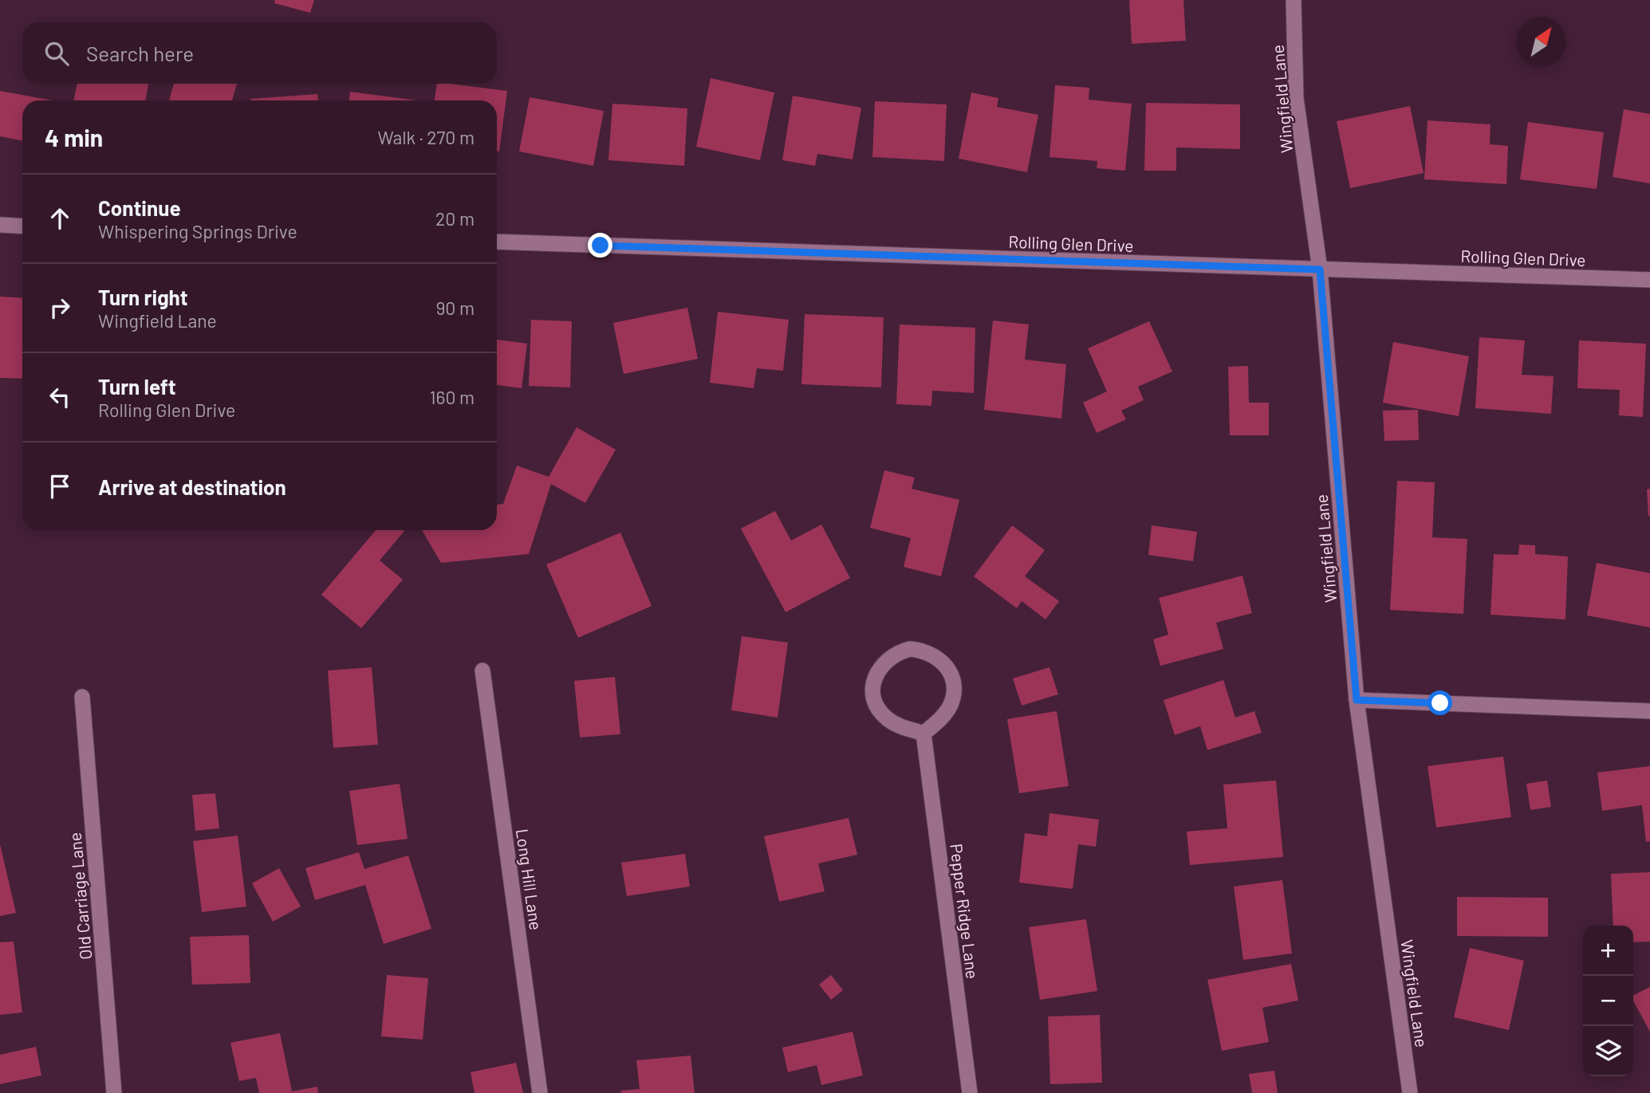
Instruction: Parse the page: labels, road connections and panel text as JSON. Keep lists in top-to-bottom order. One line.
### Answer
{"streets":{"street":["Wingfield Lane","Rolling Glen Drive","Long Hill Lane","Old Carriage Lane","Pepper Ridge Lane"]},"crossings":[["Wingfield Lane","Rolling Glen Drive"]],"north":"top right","page":{"search":"Search here","heading":["4 min","Walk · 270 m"],"list":[["Continue","Whispering Springs Drive","20 m"],["Turn right","Wingfield Lane","90 m"],["Turn left","Rolling Glen Drive","160 m"],"Arrive at destination"],"map_buttons":["+","−"]}}
